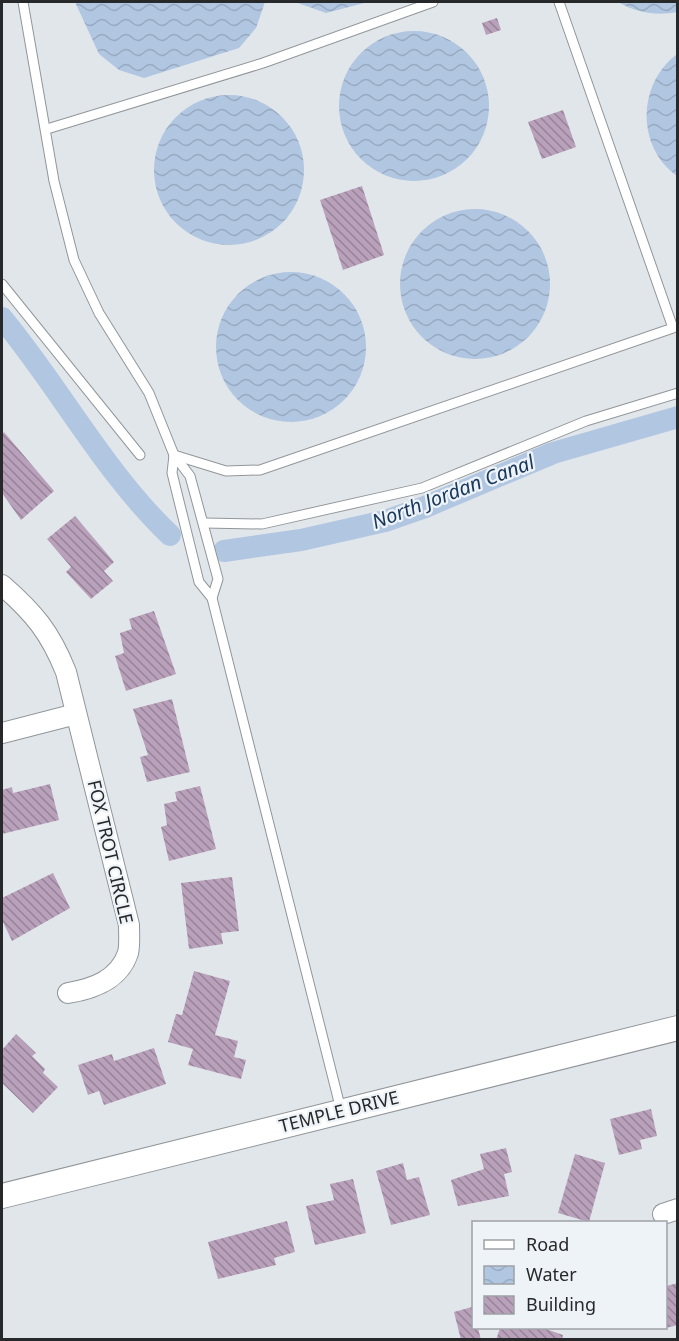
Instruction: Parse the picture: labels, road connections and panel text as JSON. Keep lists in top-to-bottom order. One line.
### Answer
{"streets":{"street":["FOX TROT CIRCLE","TEMPLE DRIVE"]},"water":["North Jordan Canal"],"legend":["Road","Water","Building"]}
